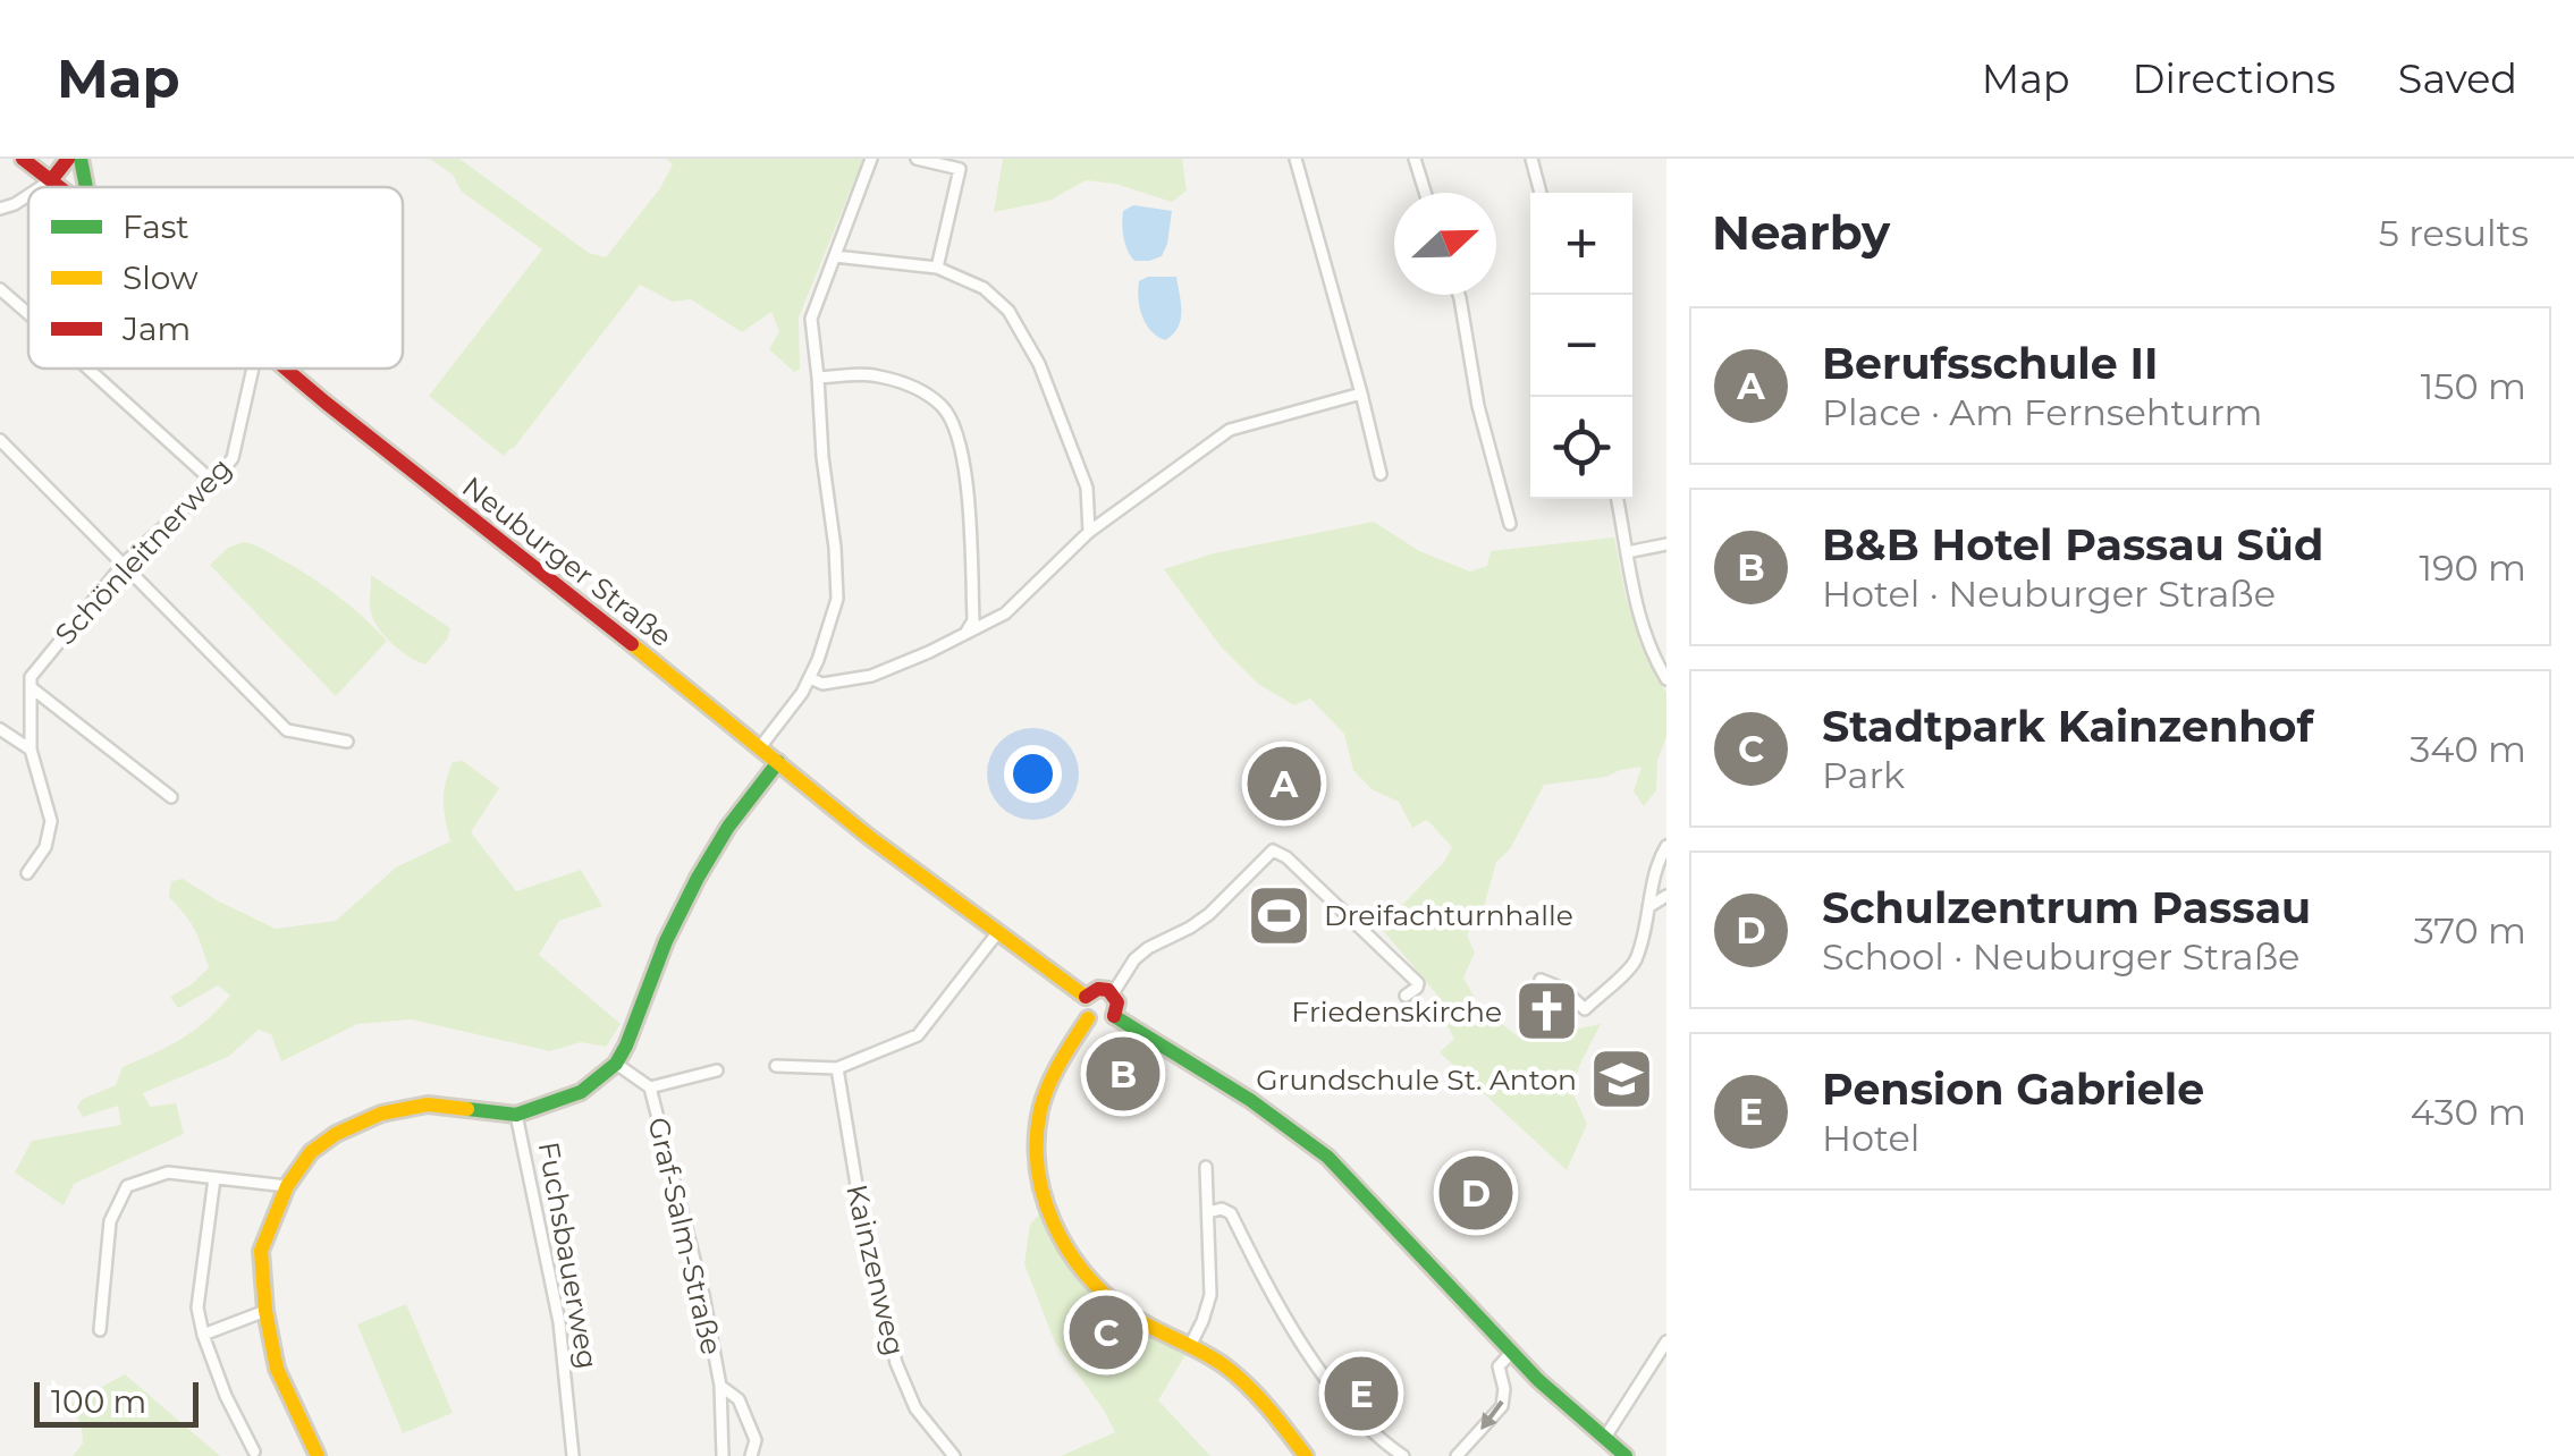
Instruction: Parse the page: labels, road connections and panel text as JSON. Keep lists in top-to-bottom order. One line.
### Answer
{"streets":{"street":["Schönleitnerweg","Neuburger Straße","Graf-Salm-Straße","Fuchsbauerweg","Kainzenweg"]},"crossings":[["Graf-Salm-Straße","Fuchsbauerweg"]],"places":{"sports":["Dreifachturnhalle"],"church":["Friedenskirche"],"school or university":["Grundschule St. Anton"]},"legend":["Fast","Slow","Jam"],"scale_bar":"100 m","north":"right","page":{"header":"Map","nav":["Map","Directions","Saved"],"heading":["Nearby","5 results"],"map_buttons":["+","−"],"list":[{"mark":"A","name":"Berufsschule II","note":"Place · Am Fernsehturm","value":"150 m"},{"mark":"B","name":"B&B Hotel Passau Süd","note":"Hotel · Neuburger Straße","value":"190 m"},{"mark":"C","name":"Stadtpark Kainzenhof","note":"Park","value":"340 m"},{"mark":"D","name":"Schulzentrum Passau","note":"School · Neuburger Straße","value":"370 m"},{"mark":"E","name":"Pension Gabriele","note":"Hotel","value":"430 m"}],"pins":["A","B","D","C","E"],"scale":"100 m"}}
